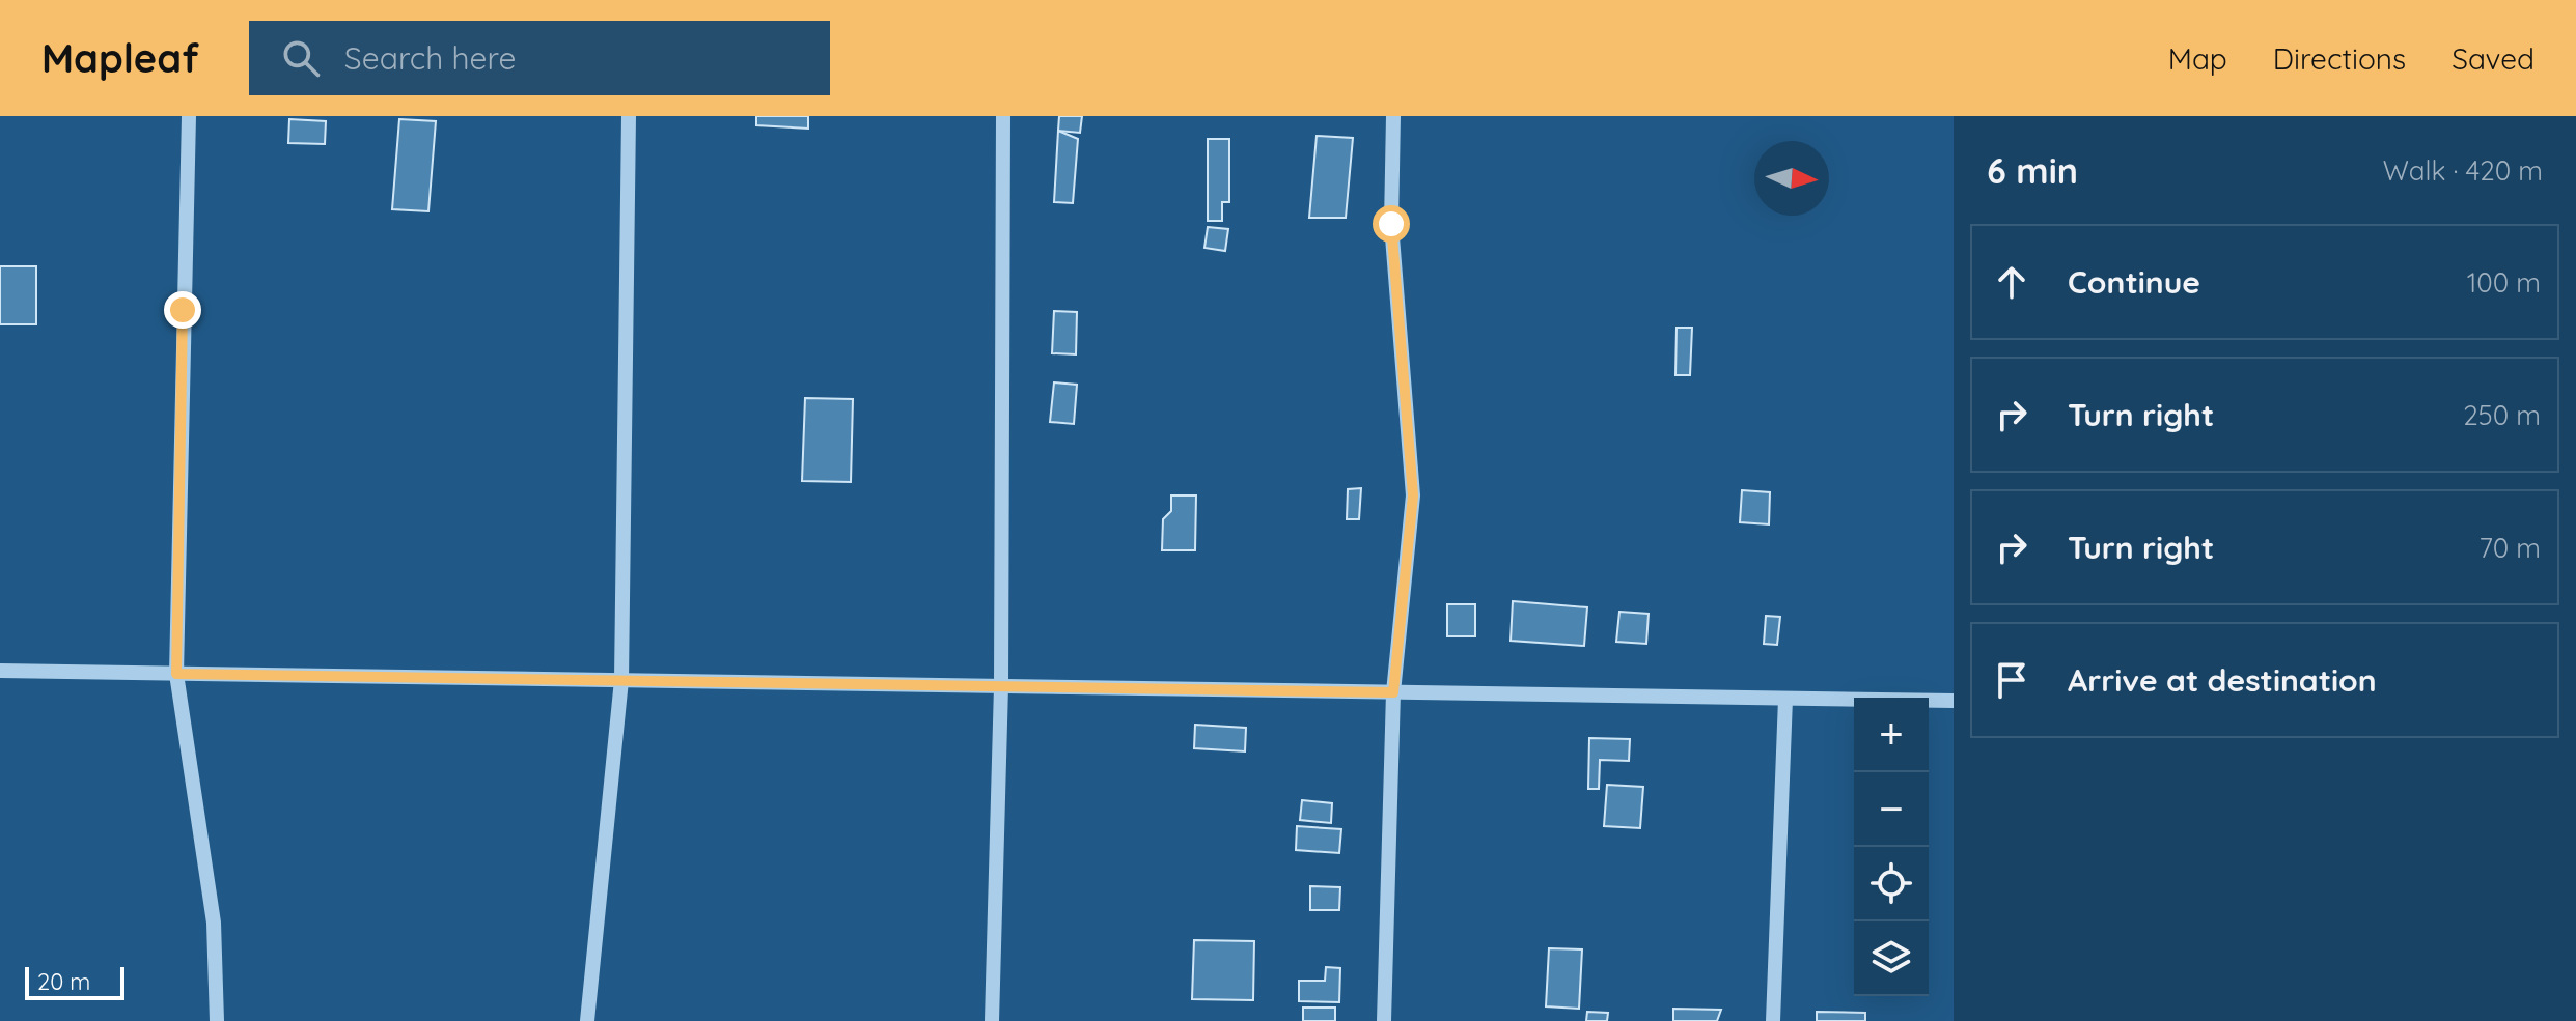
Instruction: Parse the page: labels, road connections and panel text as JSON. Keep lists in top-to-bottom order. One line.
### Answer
{"scale_bar":"20 m","north":"right","page":{"header":"Mapleaf","search":"Search here","nav":["Map","Directions","Saved"],"heading":["6 min","Walk · 420 m"],"list":[["Continue","100 m"],["Turn right","250 m"],["Turn right","70 m"],"Arrive at destination"],"map_buttons":["+","−"],"scale":"20 m"}}
